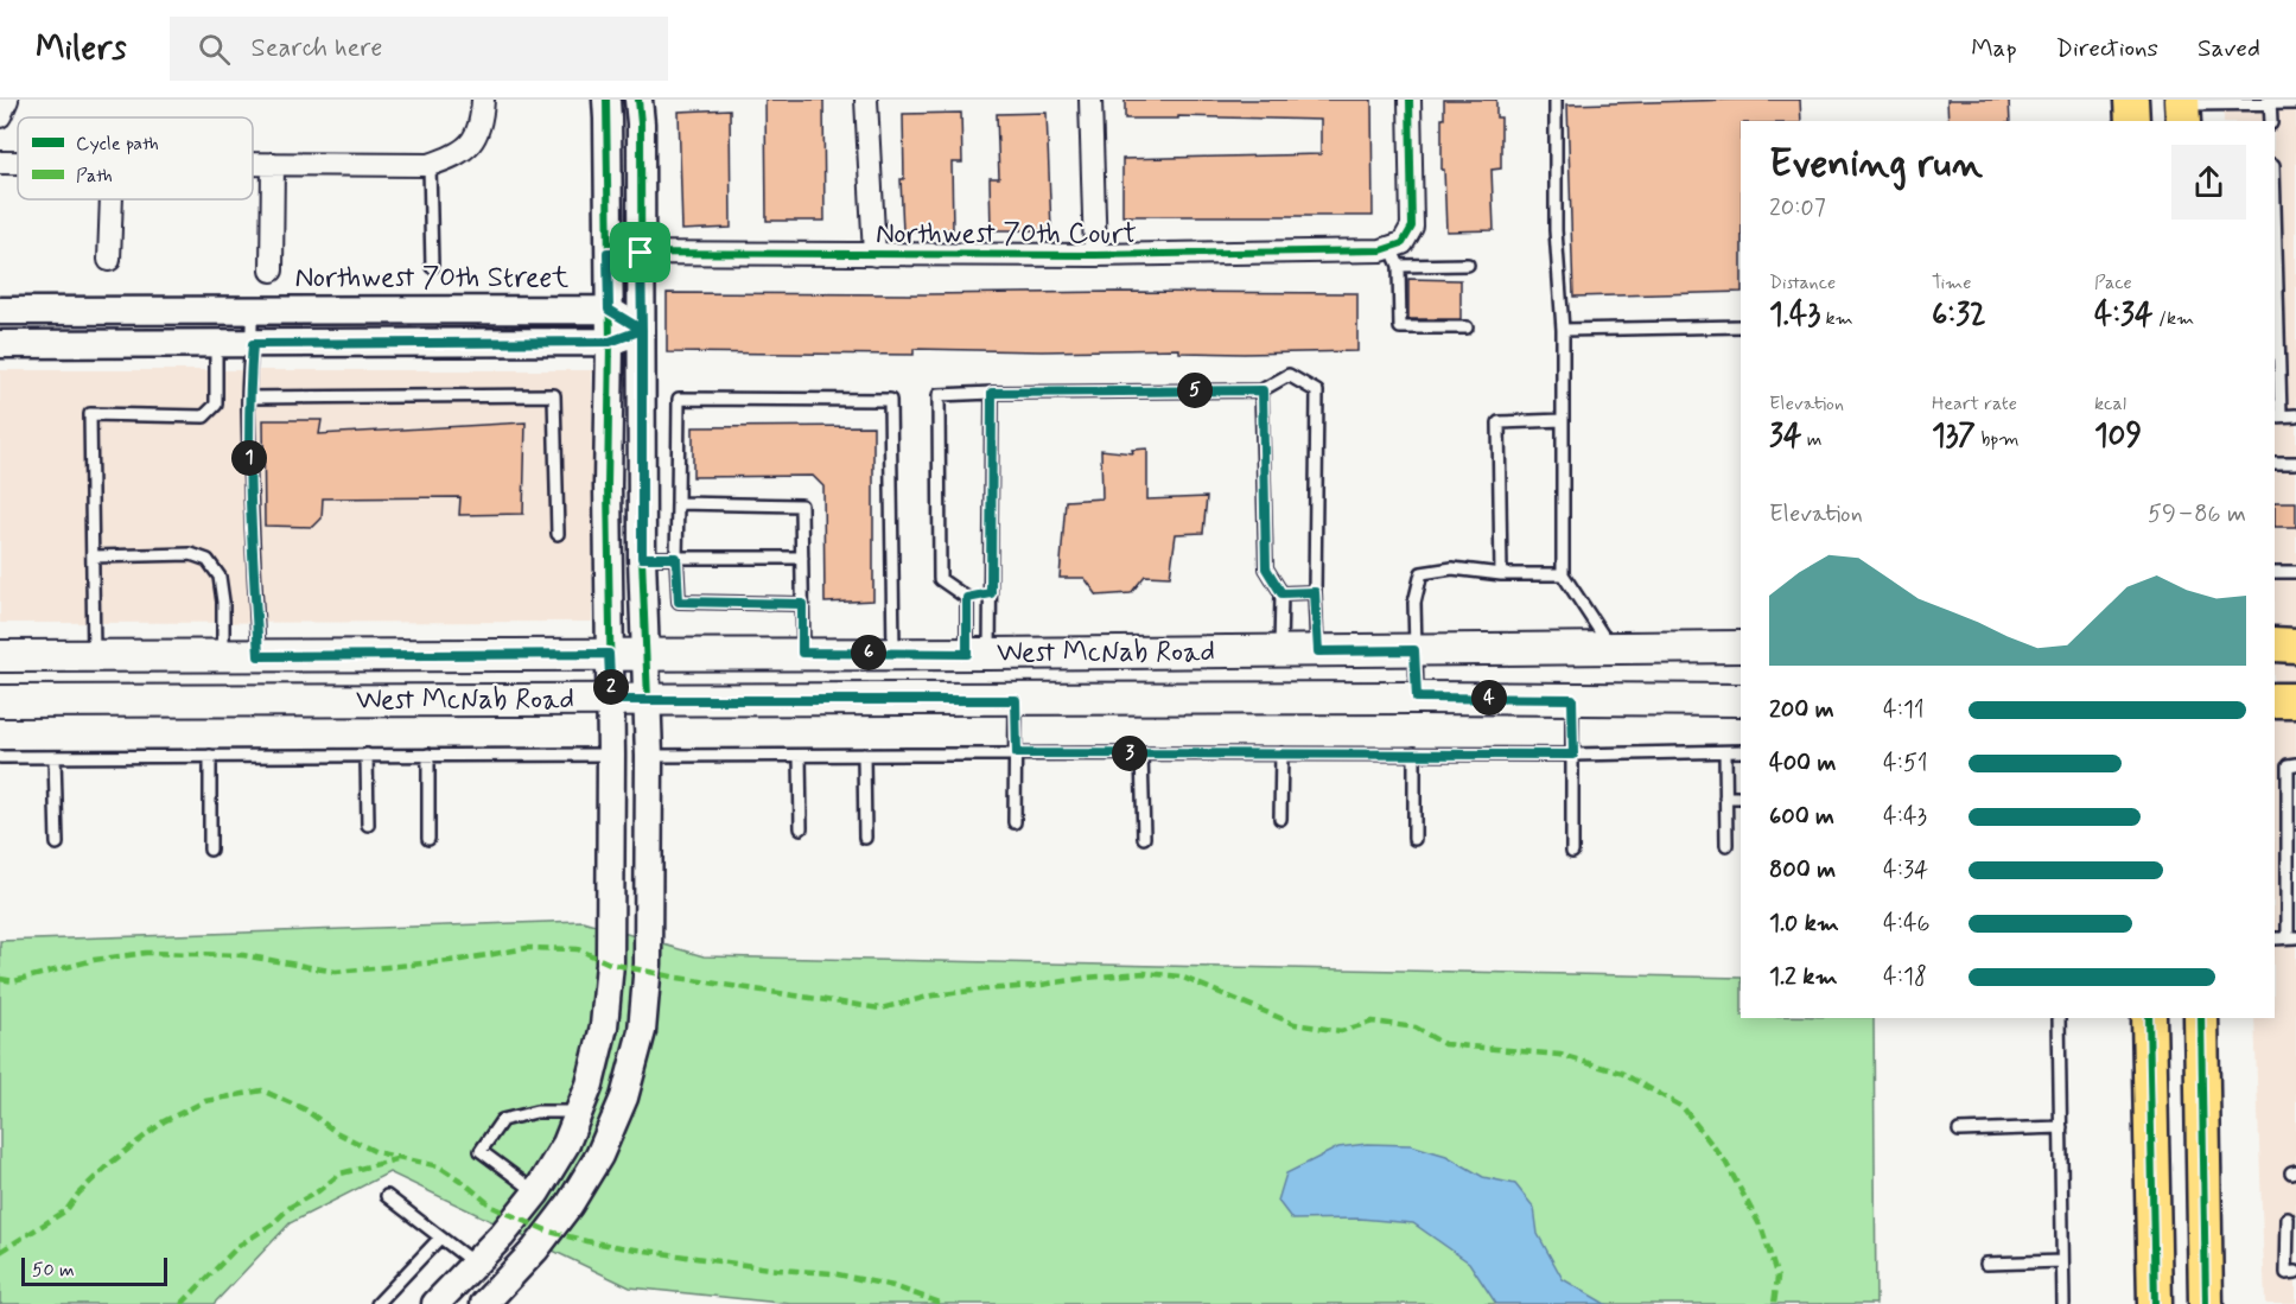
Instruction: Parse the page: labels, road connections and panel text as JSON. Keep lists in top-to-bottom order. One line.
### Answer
{"streets":{"main road":["West McNab Road"],"street":["Northwest 70th Court","Northwest 70th Street"]},"legend":["Cycle path","Path"],"scale_bar":"50 m","page":{"header":"Milers","search":"Search here","nav":["Map","Directions","Saved"],"heading":["Evening run","20:07"],"stats":[["Distance","1.43 km"],["Time","6:32"],["Pace","4:34 /km"],["Elevation","34 m"],["Heart rate","137 bpm"],["kcal","109"]],"pins":["5","1","6","2","4","3"],"chart":["Elevation","59–86 m"],"list":[{"name":"200 m","note":"4:11"},{"name":"400 m","note":"4:51"},{"name":"600 m","note":"4:43"},{"name":"800 m","note":"4:34"},{"name":"1.0 km","note":"4:46"},{"name":"1.2 km","note":"4:18"}],"scale":"50 m"}}
